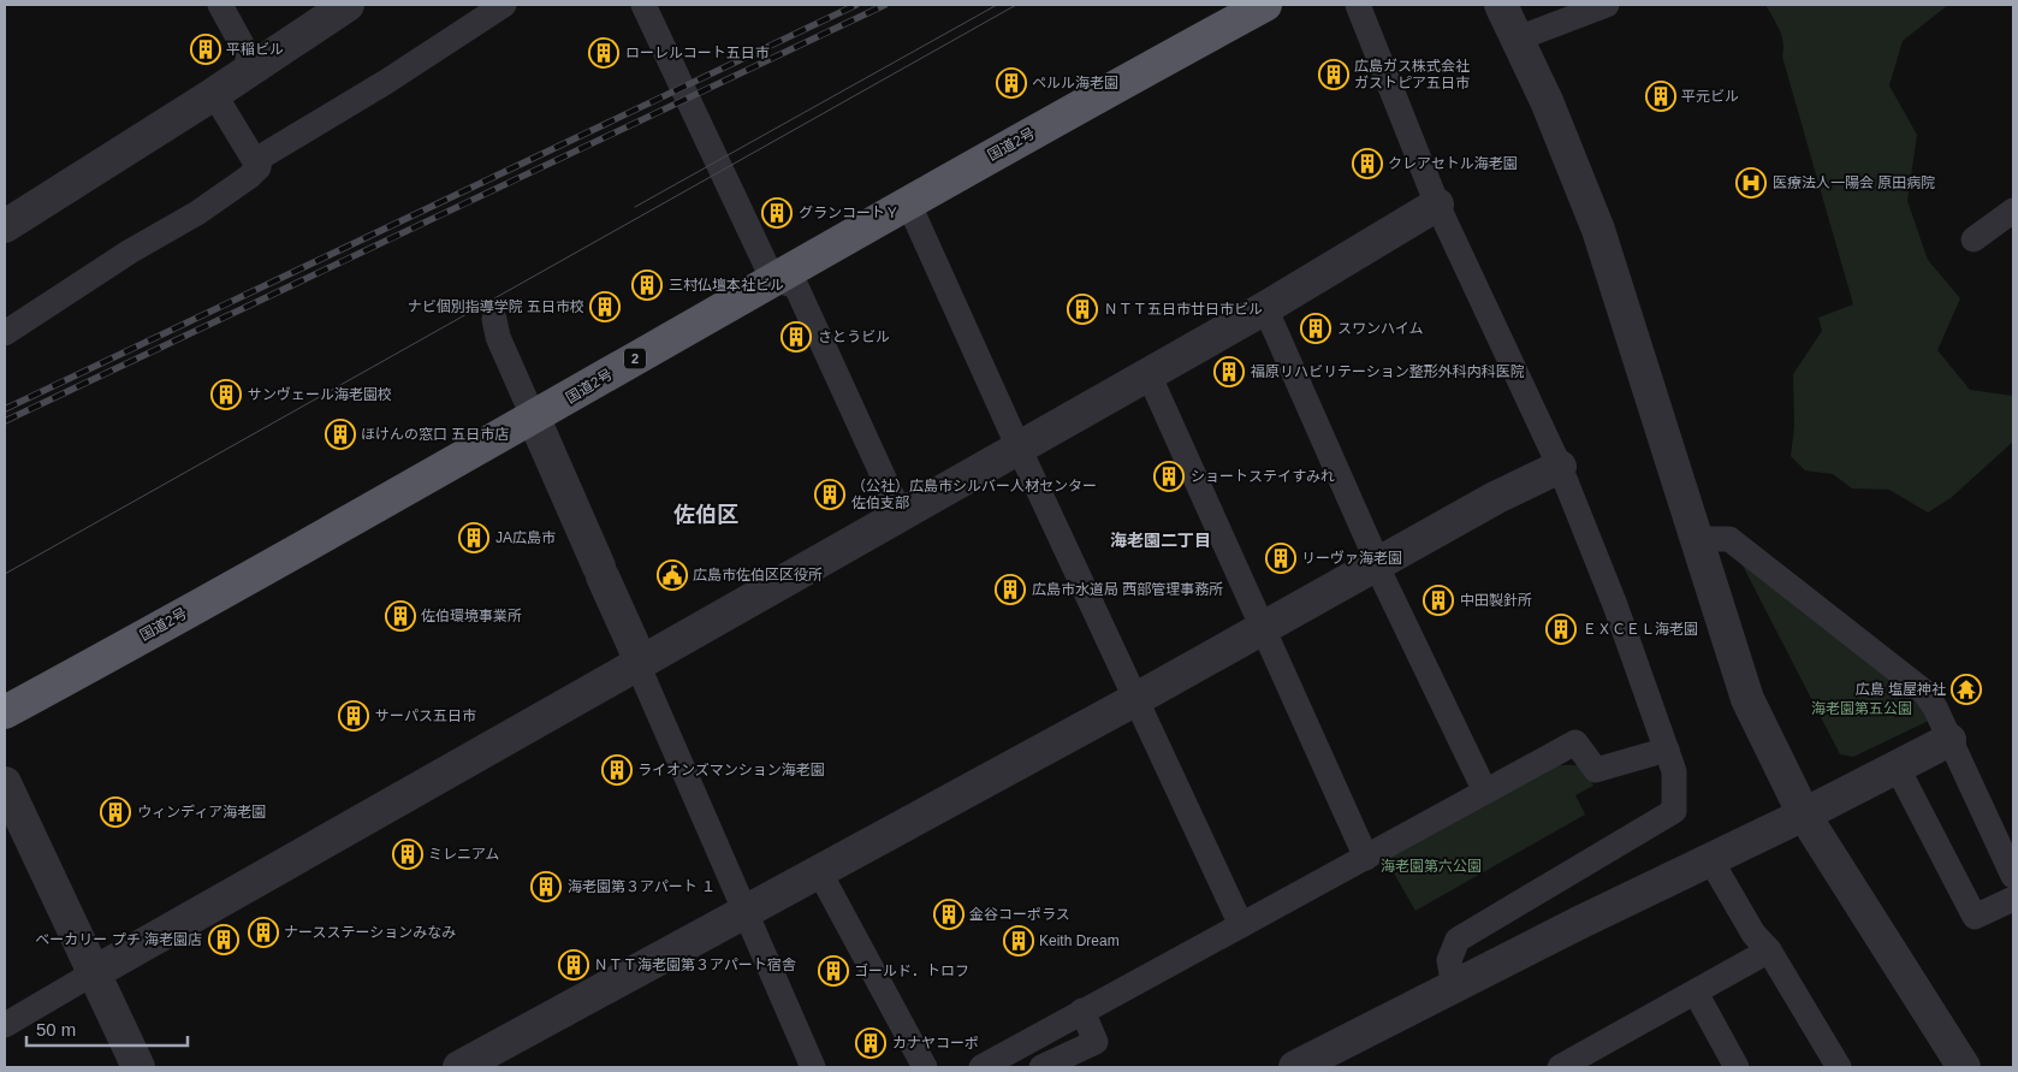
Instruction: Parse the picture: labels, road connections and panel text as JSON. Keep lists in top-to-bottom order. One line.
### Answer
{"streets":{"highway":["国道2号","2"]},"districts":["佐伯区","海老園二丁目"],"parks":["海老園第五公園","海老園第六公園"],"places":{"building":["平稲ビル","ローレルコート五日市","広島ガス株式会社 ガストピア五日市","ペルル海老園","平元ビル","クレアセトル海老園","グランコートＹ","三村仏壇本社ビル","ナビ個別指導学院 五日市校","ＮＴＴ五日市廿日市ビル","スワンハイム","さとうビル","福原リハビリテーション整形外科内科医院","サンヴェール海老園校","ほけんの窓口 五日市店","ショートステイすみれ","（公社）広島市シルバー人材センター 佐伯支部","JA広島市","リーヴァ海老園","広島市水道局 西部管理事務所","中田製針所","佐伯環境事業所","ＥＸＣＥＬ海老園","サーパス五日市","ライオンズマンション海老園","ウィンディア海老園","ミレニアム","海老園第３アパート １","金谷コーポラス","ナースステーションみなみ","ベーカリー プチ 海老園店","Keith Dream","ＮＴＴ海老園第３アパート宿舎","ゴールド．トロフ","カナヤコーポ"],"hospital":["医療法人一陽会 原田病院"],"public building":["広島市佐伯区区役所"],"temple":["広島 塩屋神社"]},"scale_bar":"50 m"}
